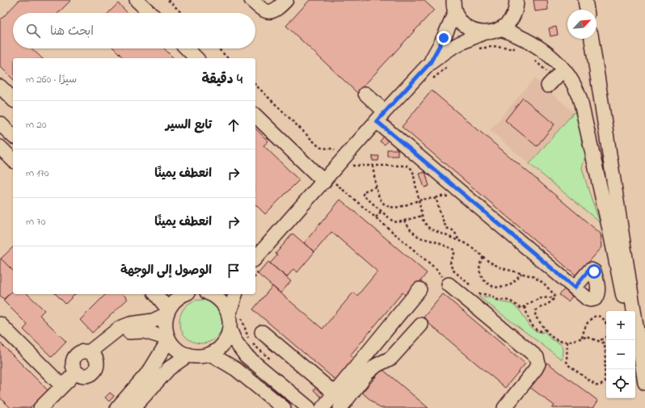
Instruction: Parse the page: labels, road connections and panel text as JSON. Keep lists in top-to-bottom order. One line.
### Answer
{"north":"top right","page":{"search":"ابحث هنا","heading":["4 دقيقة","سيرًا · 260 m"],"list":[["تابع السير","20 m"],["انعطف يمينًا","170 m"],["انعطف يمينًا","70 m"],"الوصول إلى الوجهة"],"map_buttons":["+","−"]}}
